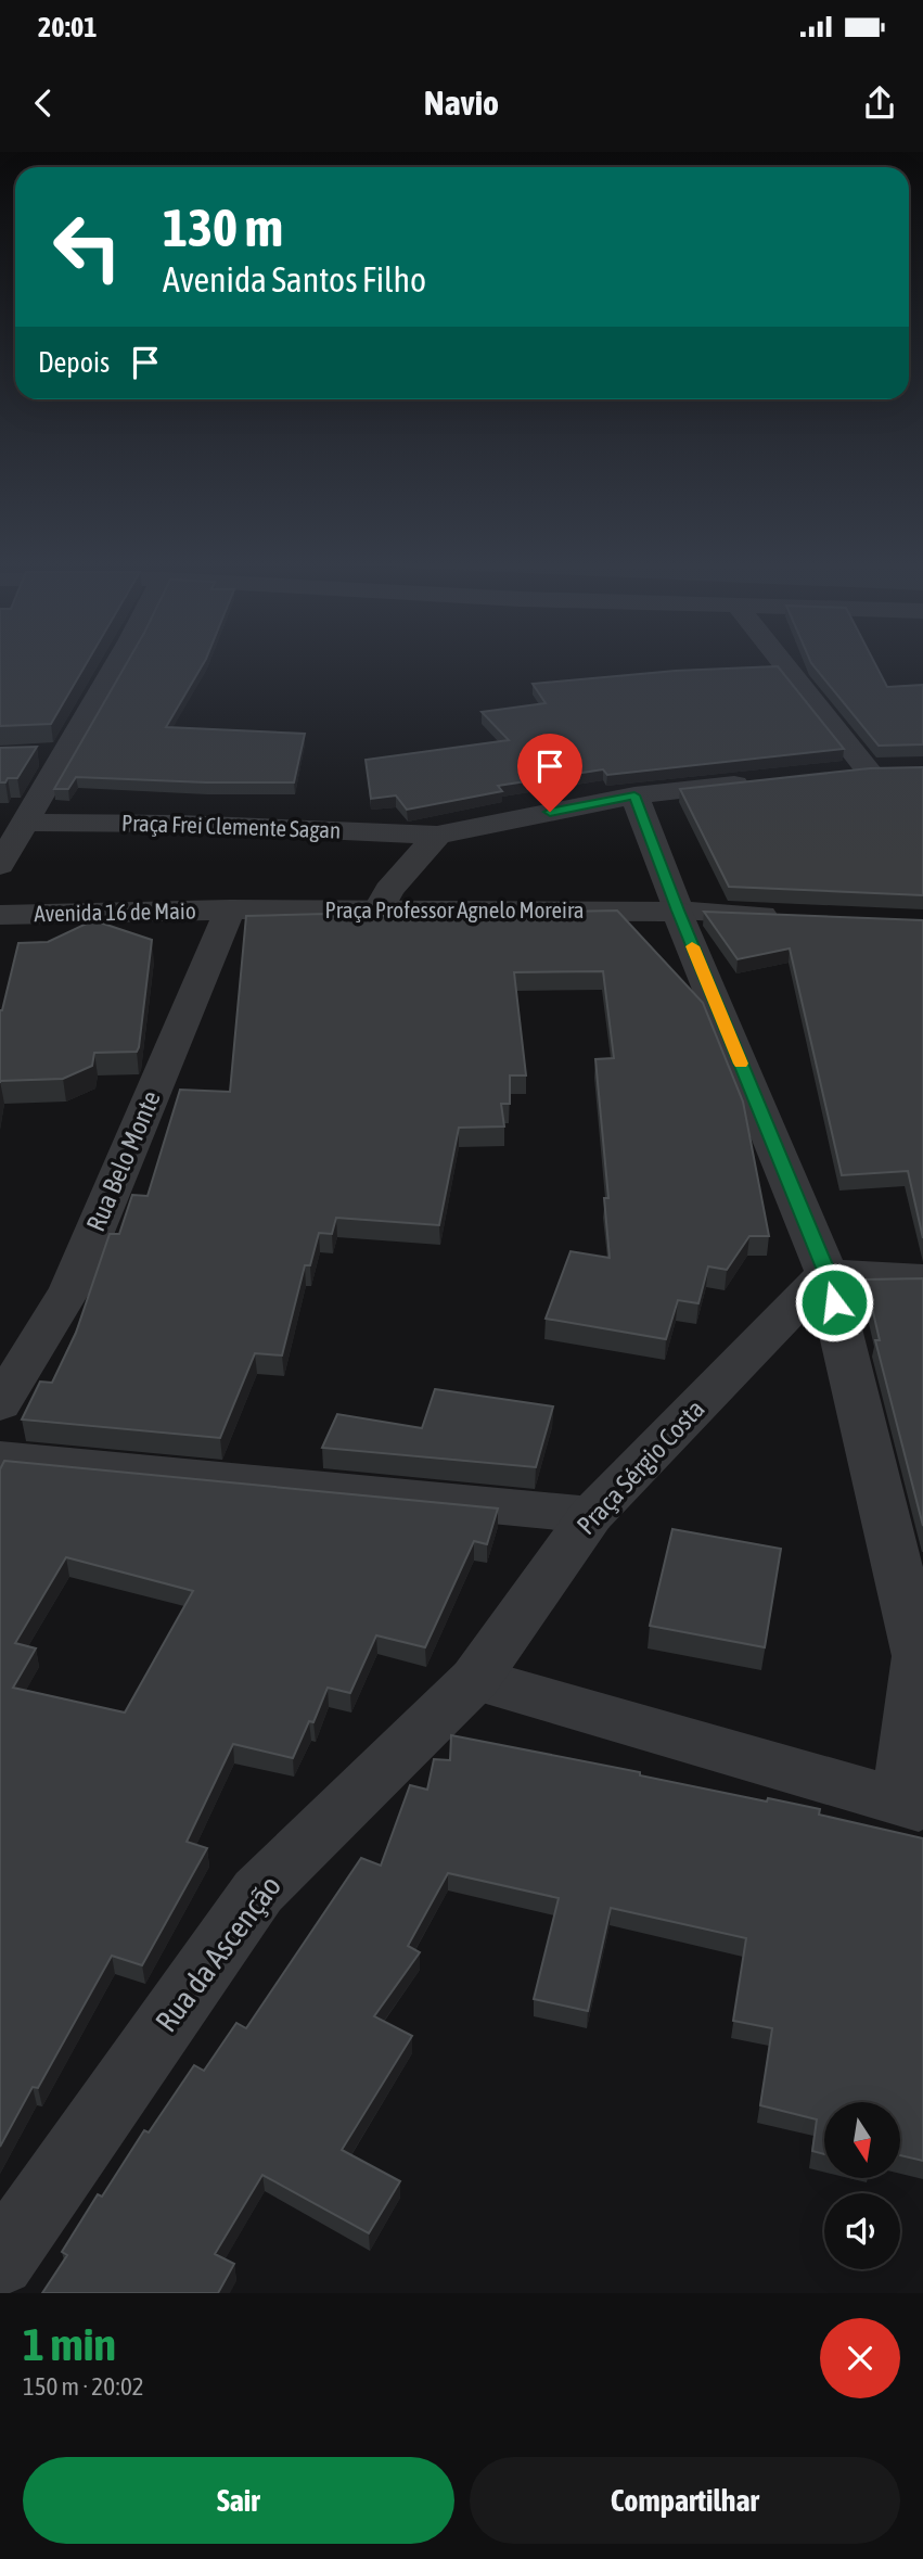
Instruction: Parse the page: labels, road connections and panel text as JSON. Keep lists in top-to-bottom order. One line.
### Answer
{"streets":{"street":["Praça Frei Clemente Sagan","Praça Professor Agnelo Moreira","Avenida 16 de Maio","Rua Belo Monte","Praça Sérgio Costa","Rua da Ascenção"]},"crossings":[["Praça Professor Agnelo Moreira","Avenida 16 de Maio"],["Praça Professor Agnelo Moreira","Rua Belo Monte"],["Avenida 16 de Maio","Rua Belo Monte"],["Praça Sérgio Costa","Rua da Ascenção"]],"north":"bottom","page":{"status":"20:01","header":"Navio","turn":["130 m","Avenida Santos Filho"],"then":"Depois","heading":["1 min","150 m · 20:02"],"buttons":["Sair","Compartilhar"]}}
